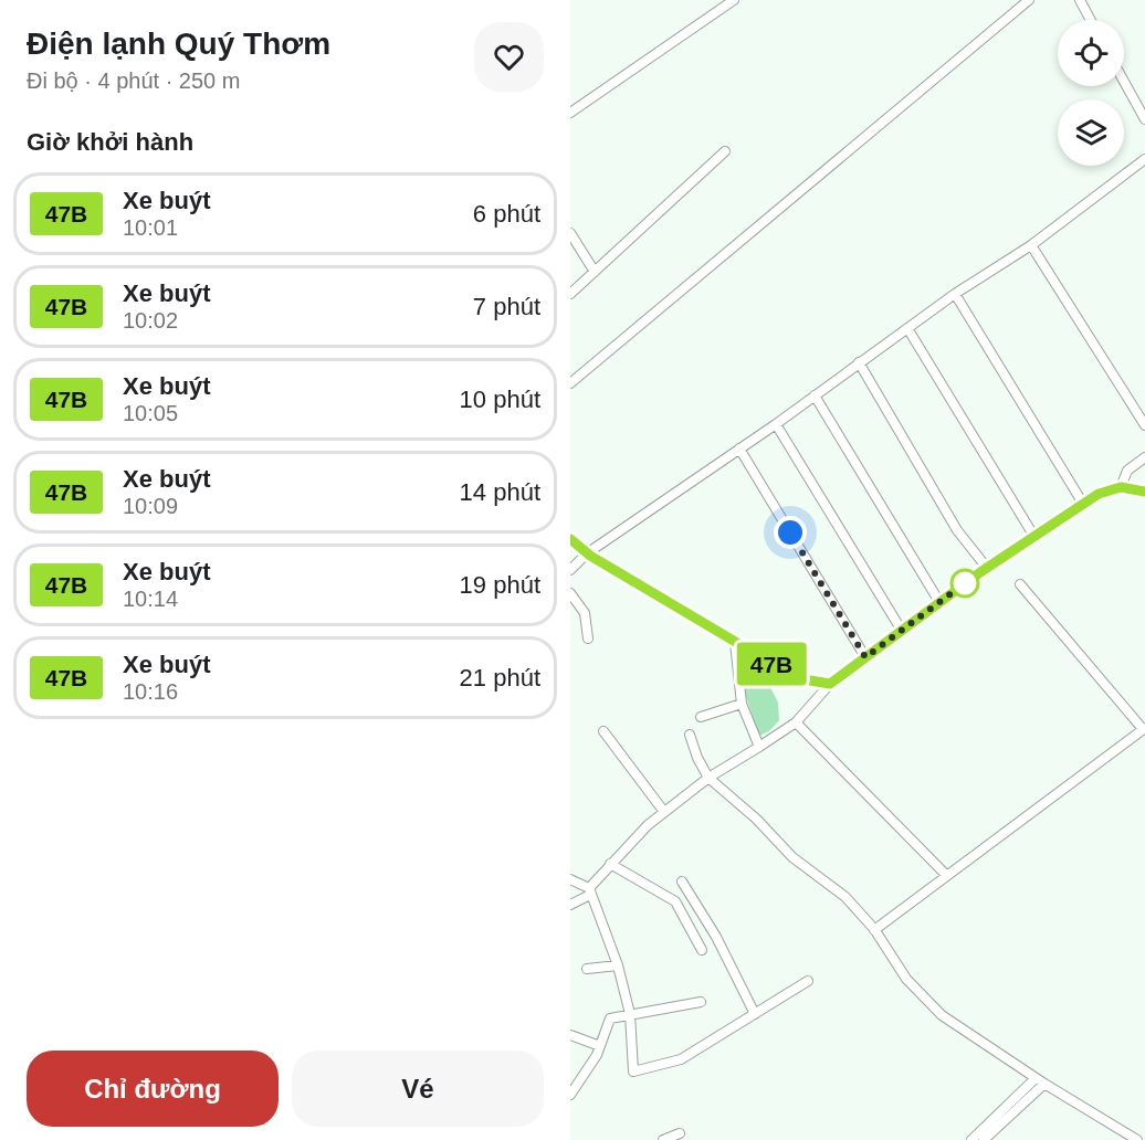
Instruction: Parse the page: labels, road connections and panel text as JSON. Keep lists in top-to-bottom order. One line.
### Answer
{"lines":["bus line 47B"],"page":{"heading":[["Điện lạnh Quý Thơm","Đi bộ · 4 phút · 250 m"],"Giờ khởi hành"],"on_map":"47B","list":[{"mark":"47B","name":"Xe buýt","note":"10:01","value":"6 phút"},{"mark":"47B","name":"Xe buýt","note":"10:02","value":"7 phút"},{"mark":"47B","name":"Xe buýt","note":"10:05","value":"10 phút"},{"mark":"47B","name":"Xe buýt","note":"10:09","value":"14 phút"},{"mark":"47B","name":"Xe buýt","note":"10:14","value":"19 phút"},{"mark":"47B","name":"Xe buýt","note":"10:16","value":"21 phút"}],"buttons":["Chỉ đường","Vé"]}}
